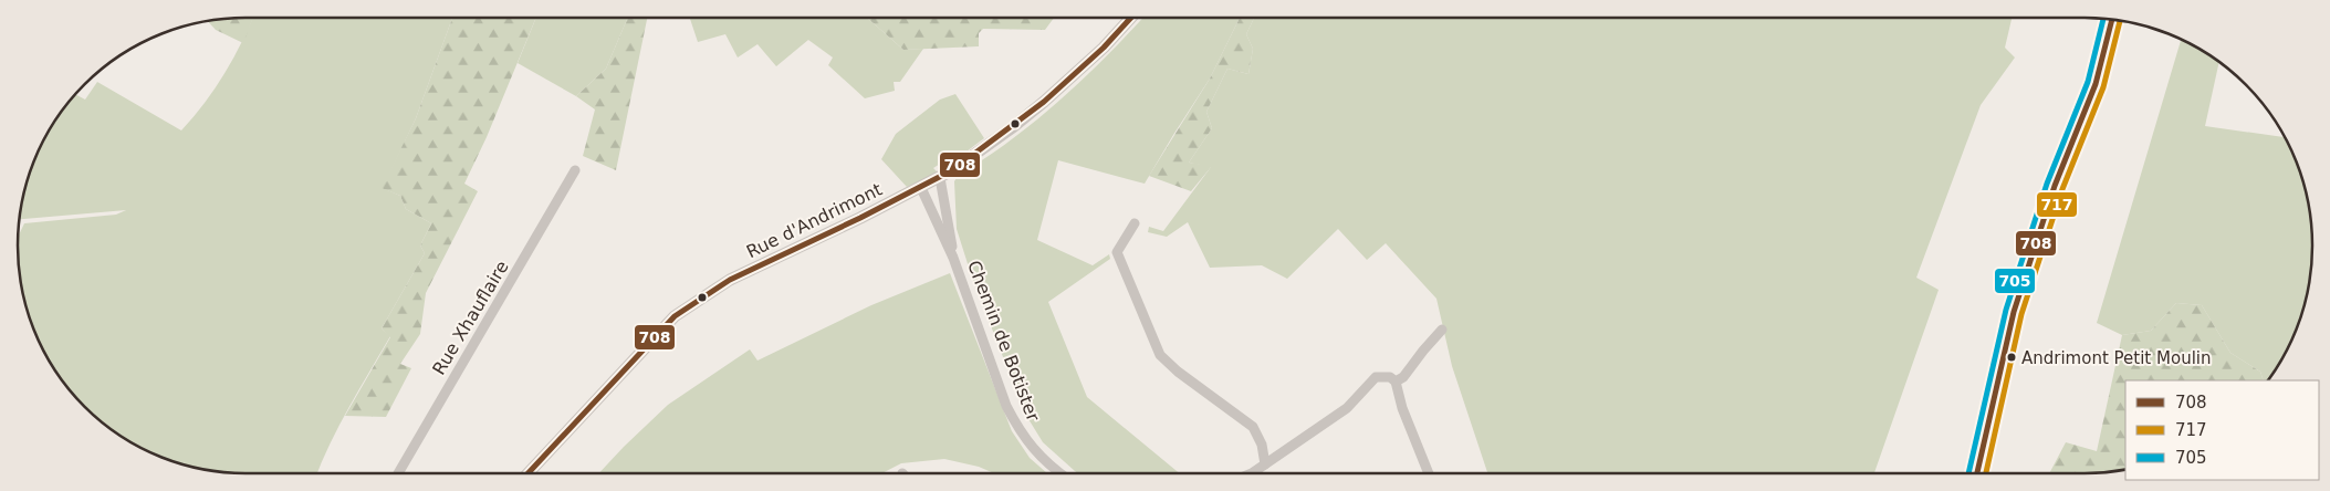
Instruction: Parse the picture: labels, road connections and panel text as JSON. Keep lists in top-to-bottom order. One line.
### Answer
{"streets":{"street":["Rue d'Andrimont","Rue Xhauflaire","Chemin de Botister"]},"crossings":[["Rue d'Andrimont","Chemin de Botister"]],"places":["Andrimont Petit Moulin"],"lines":["transit line 708","transit line 705","transit line 717"],"legend":["708","717","705"]}
